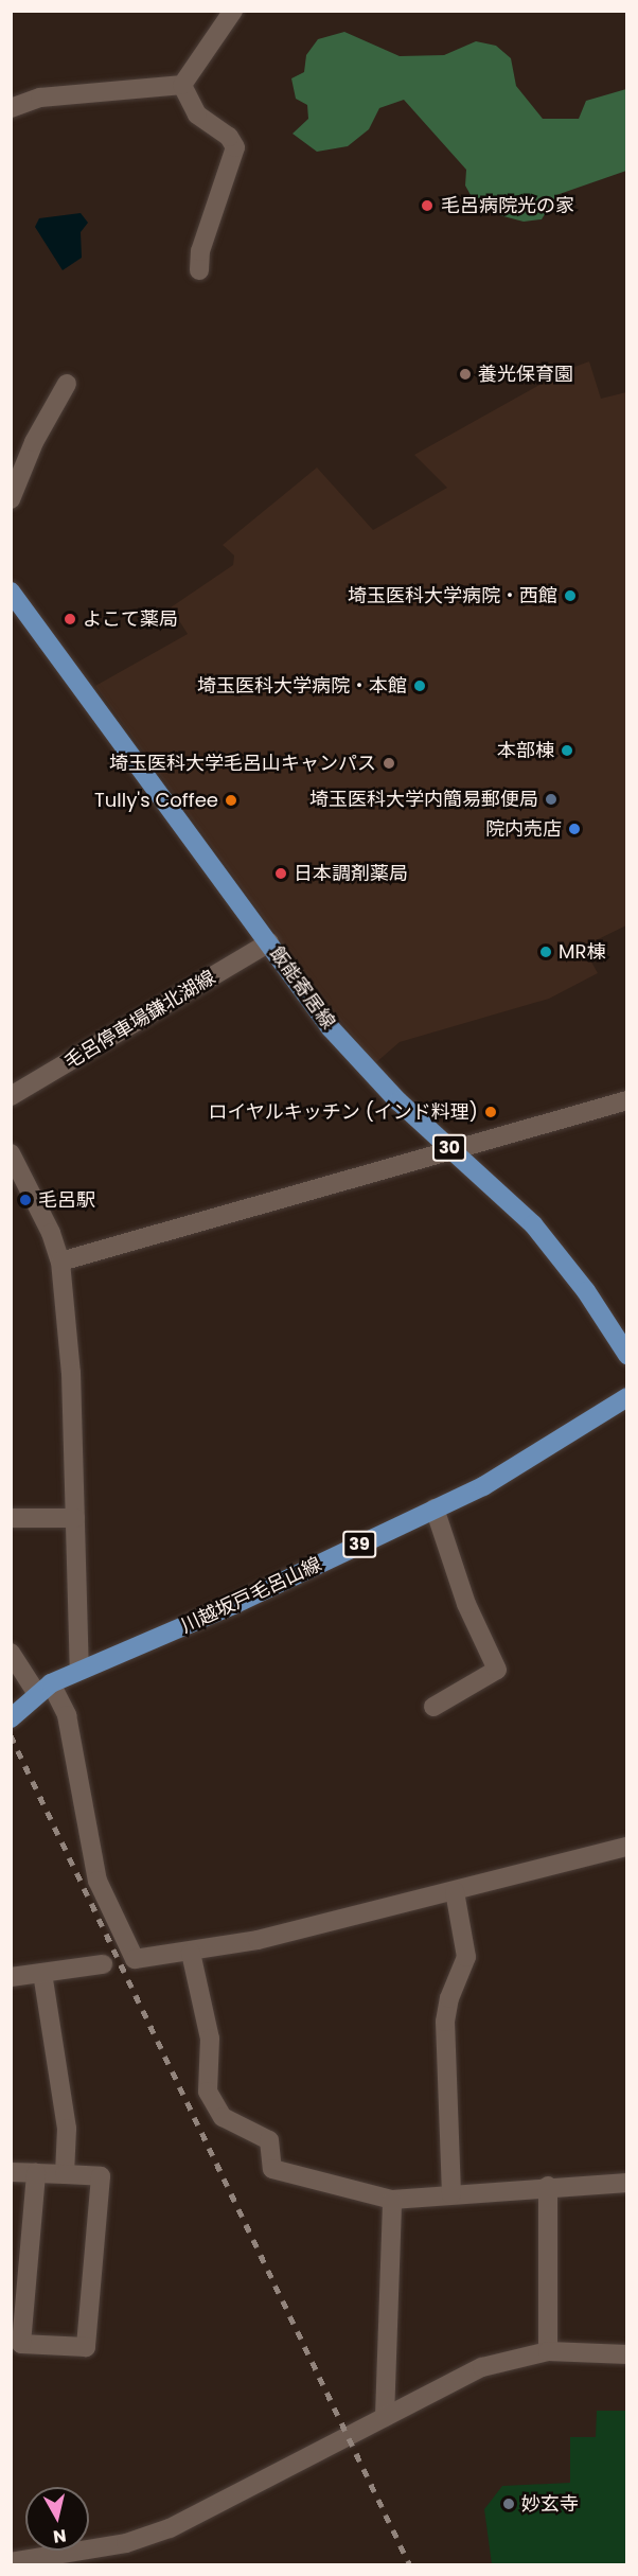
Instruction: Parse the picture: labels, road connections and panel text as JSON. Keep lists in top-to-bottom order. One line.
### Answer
{"streets":{"main road":["飯能寄居線","30","39","川越坂戸毛呂山線"],"street":["毛呂停車場鎌北湖線"]},"crossings":[["飯能寄居線","毛呂停車場鎌北湖線"]],"places":["毛呂病院光の家","養光保育園","埼玉医科大学病院・西館","よこて薬局","埼玉医科大学病院・本館","本部棟","埼玉医科大学毛呂山キャンパス","埼玉医科大学内簡易郵便局","Tully's Coffee","院内売店","日本調剤薬局","MR棟","ロイヤルキッチン (インド料理)","毛呂駅","妙玄寺"],"north":"bottom"}
